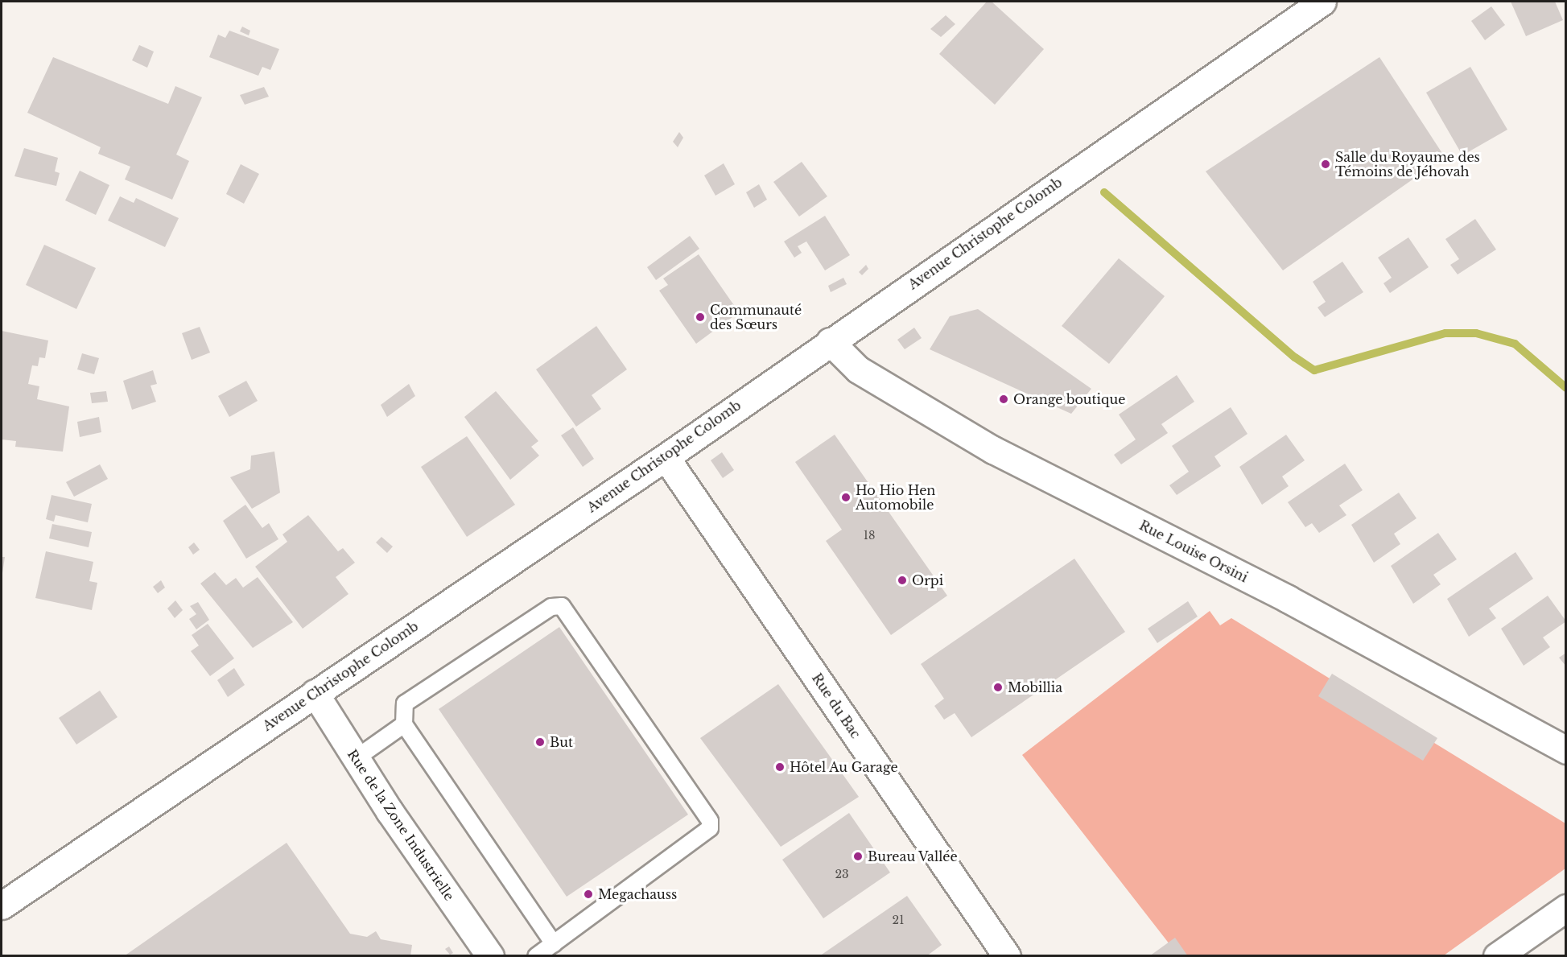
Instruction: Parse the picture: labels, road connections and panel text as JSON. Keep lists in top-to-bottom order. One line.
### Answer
{"streets":{"street":["Avenue Christophe Colomb","Rue Louise Orsini","Rue du Bac","Rue de la Zone Industrielle"]},"crossings":[["Avenue Christophe Colomb","Rue Louise Orsini"],["Avenue Christophe Colomb","Rue du Bac"],["Avenue Christophe Colomb","Rue de la Zone Industrielle"]],"places":["Salle du Royaume des Témoins de Jéhovah","Communauté des Sœurs","Orange boutique","Ho Hio Hen Automobile","Orpi","Mobillia","But","Hôtel Au Garage","Bureau Vallée","Megachauss"],"house_numbers":["18","23","21"]}
